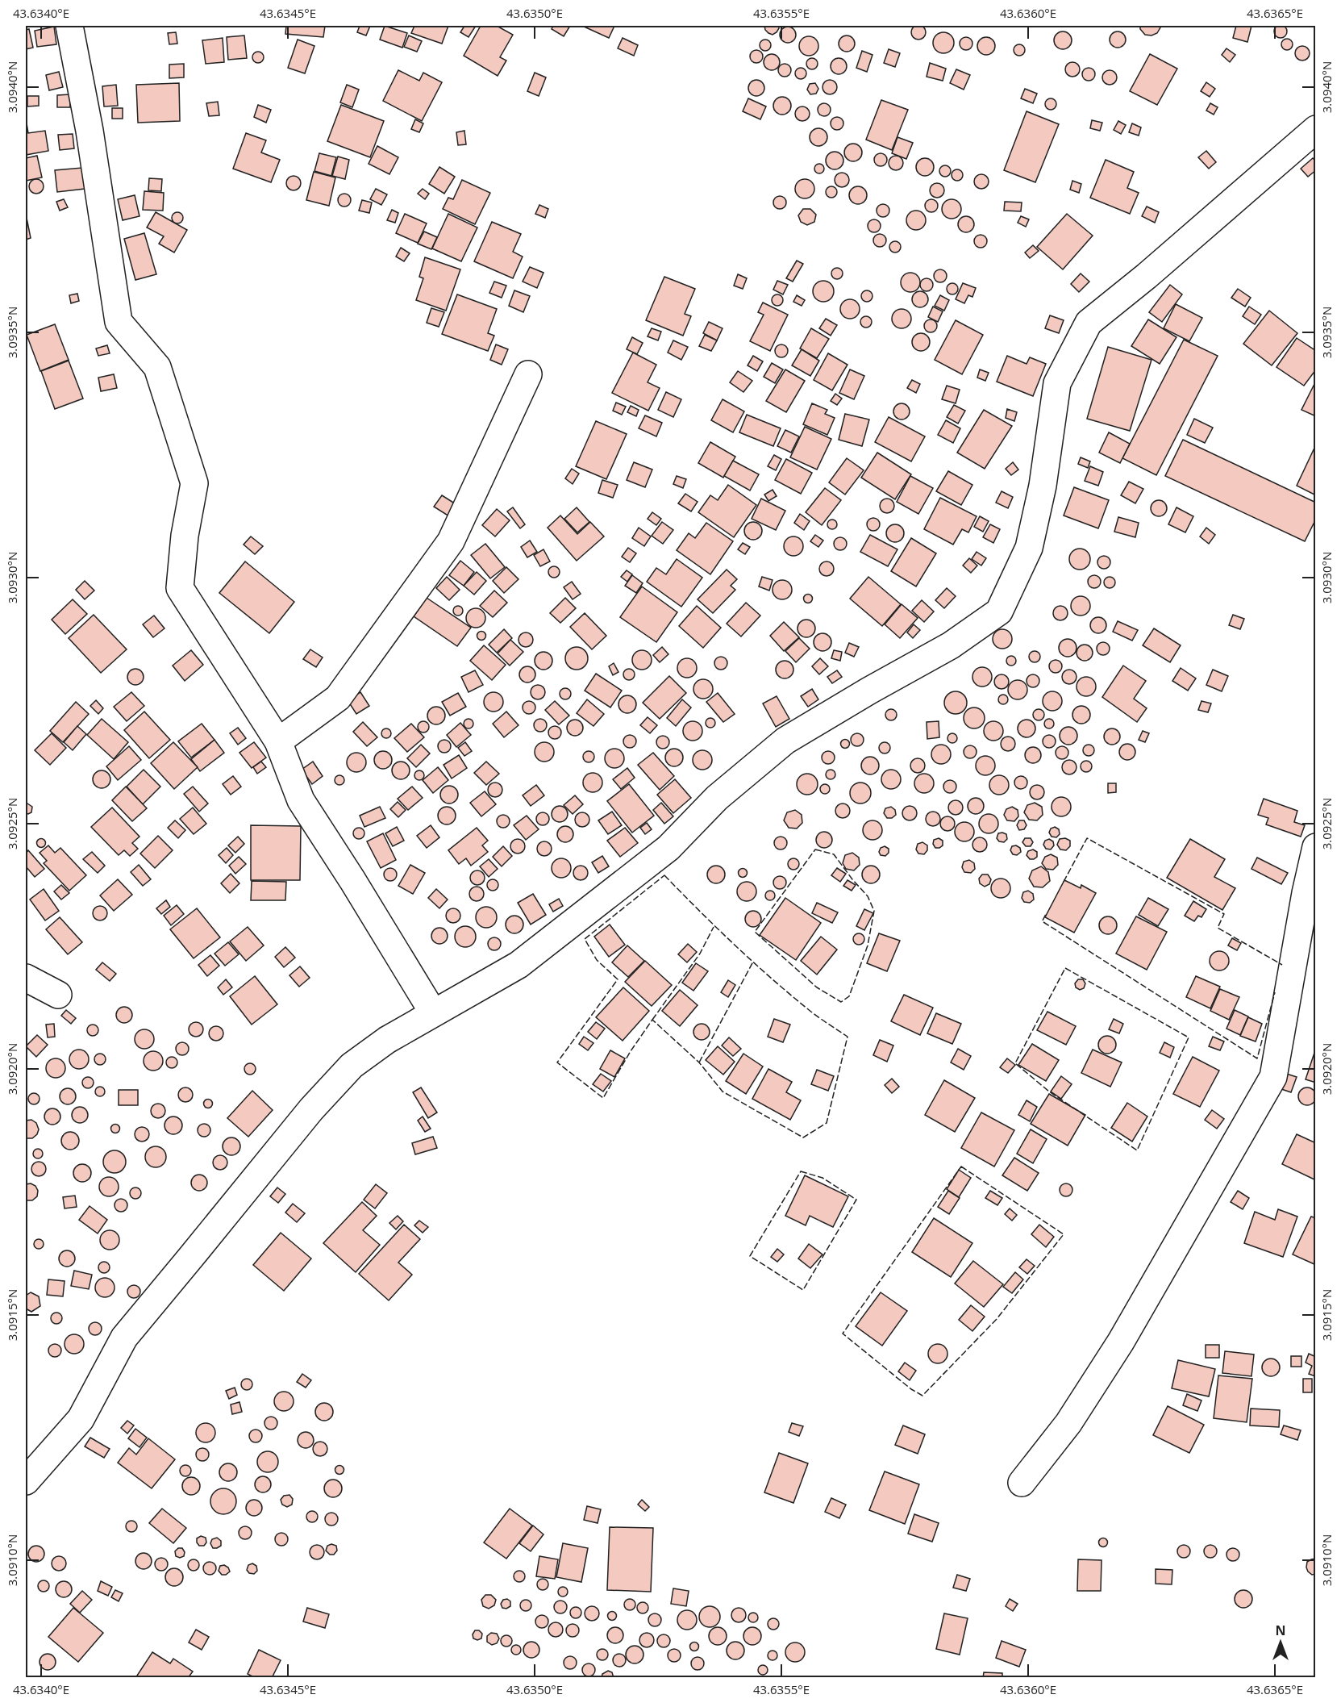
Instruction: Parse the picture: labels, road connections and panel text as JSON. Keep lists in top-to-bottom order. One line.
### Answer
{"north":"top","coordinates":["43.6340°E","43.6345°E","43.6350°E","43.6355°E","43.6360°E","43.6365°E","3.0940°N","3.0935°N","3.0930°N","3.0925°N","3.0920°N","3.0915°N","3.0910°N"]}
